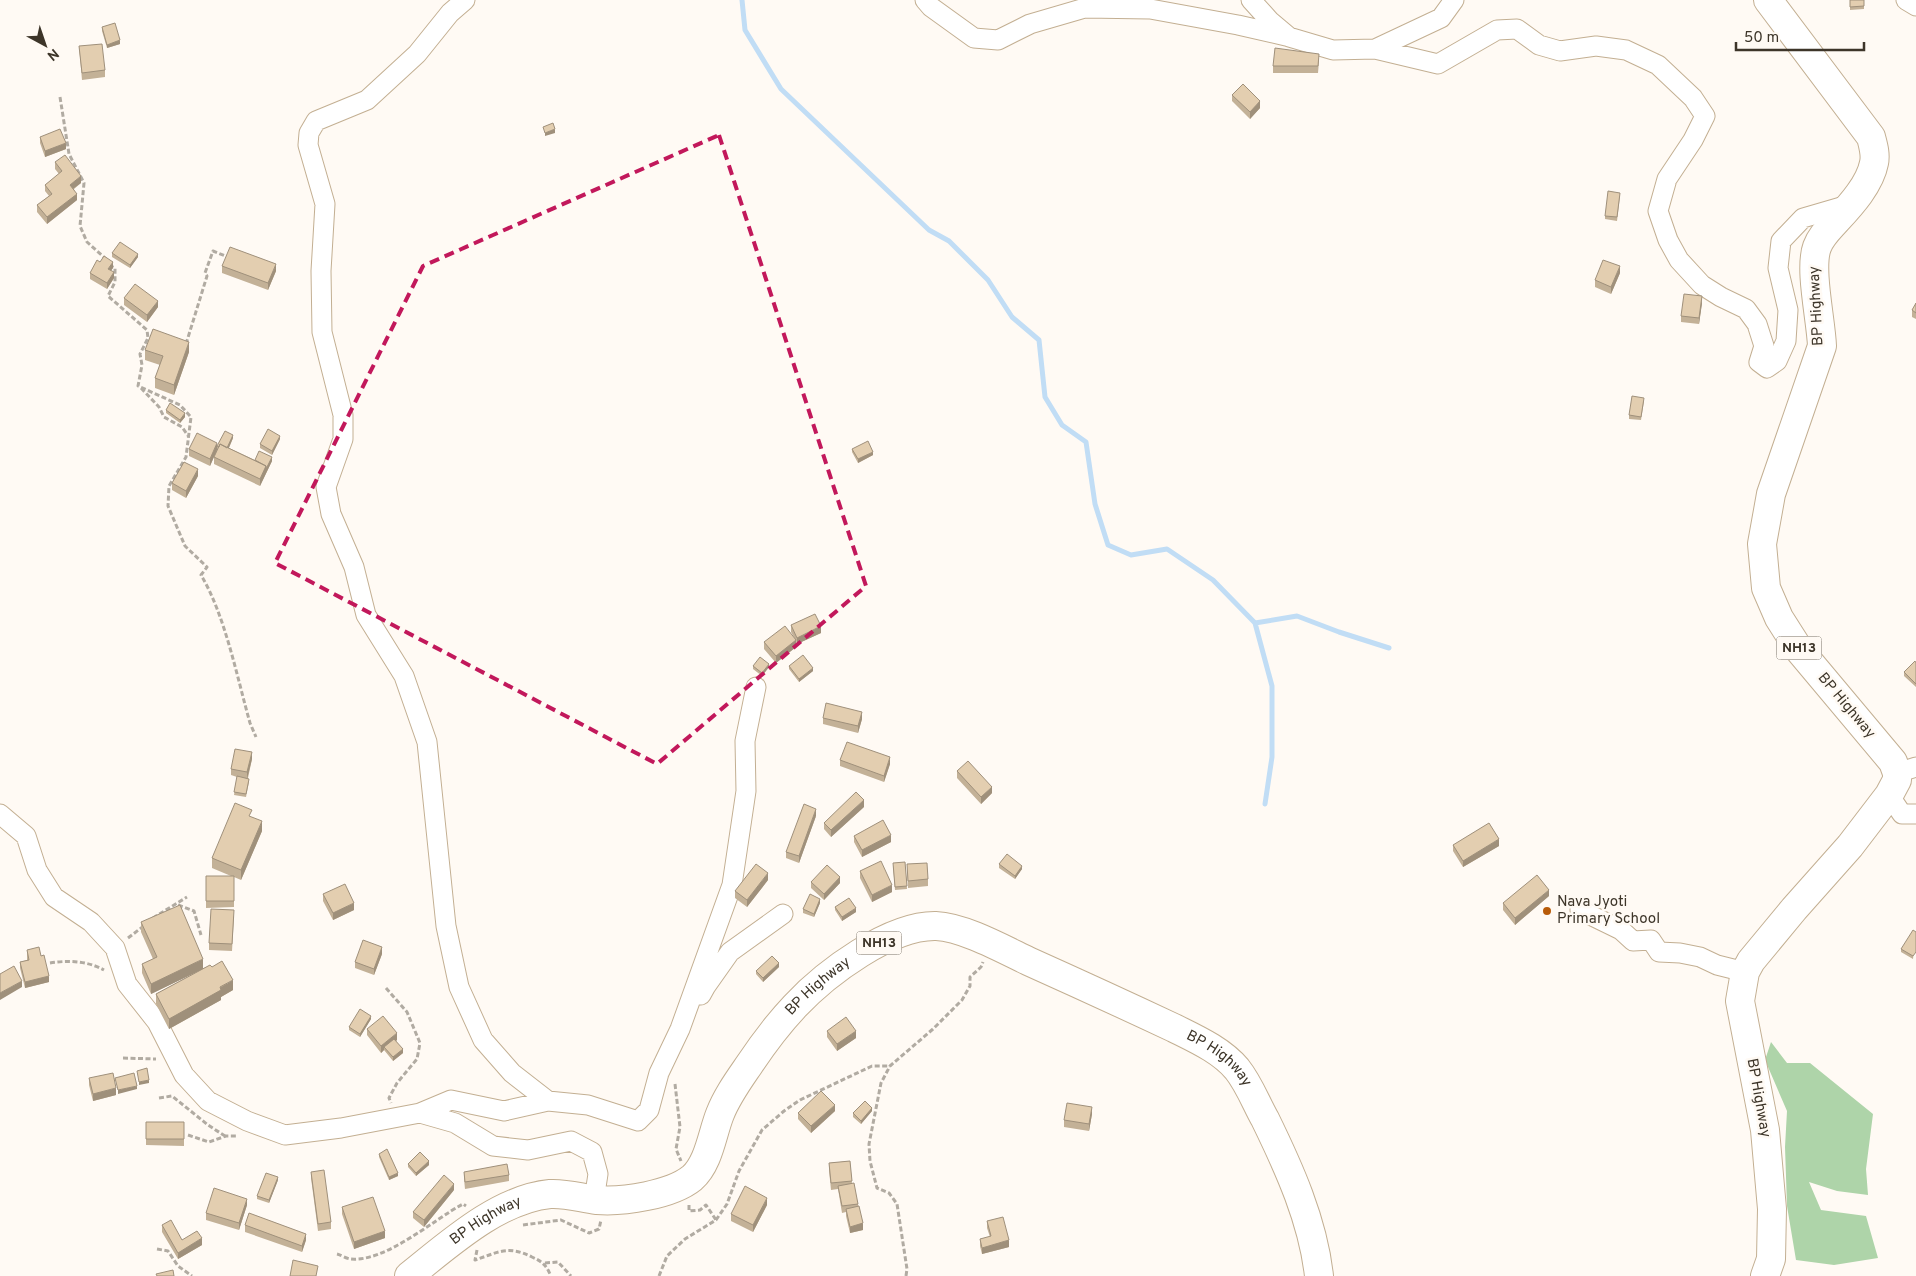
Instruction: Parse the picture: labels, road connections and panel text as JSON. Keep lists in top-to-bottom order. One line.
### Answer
{"streets":{"highway":["BP Highway","NH13"]},"places":["Nava Jyoti Primary School"],"scale_bar":"50 m","north":"bottom right"}
